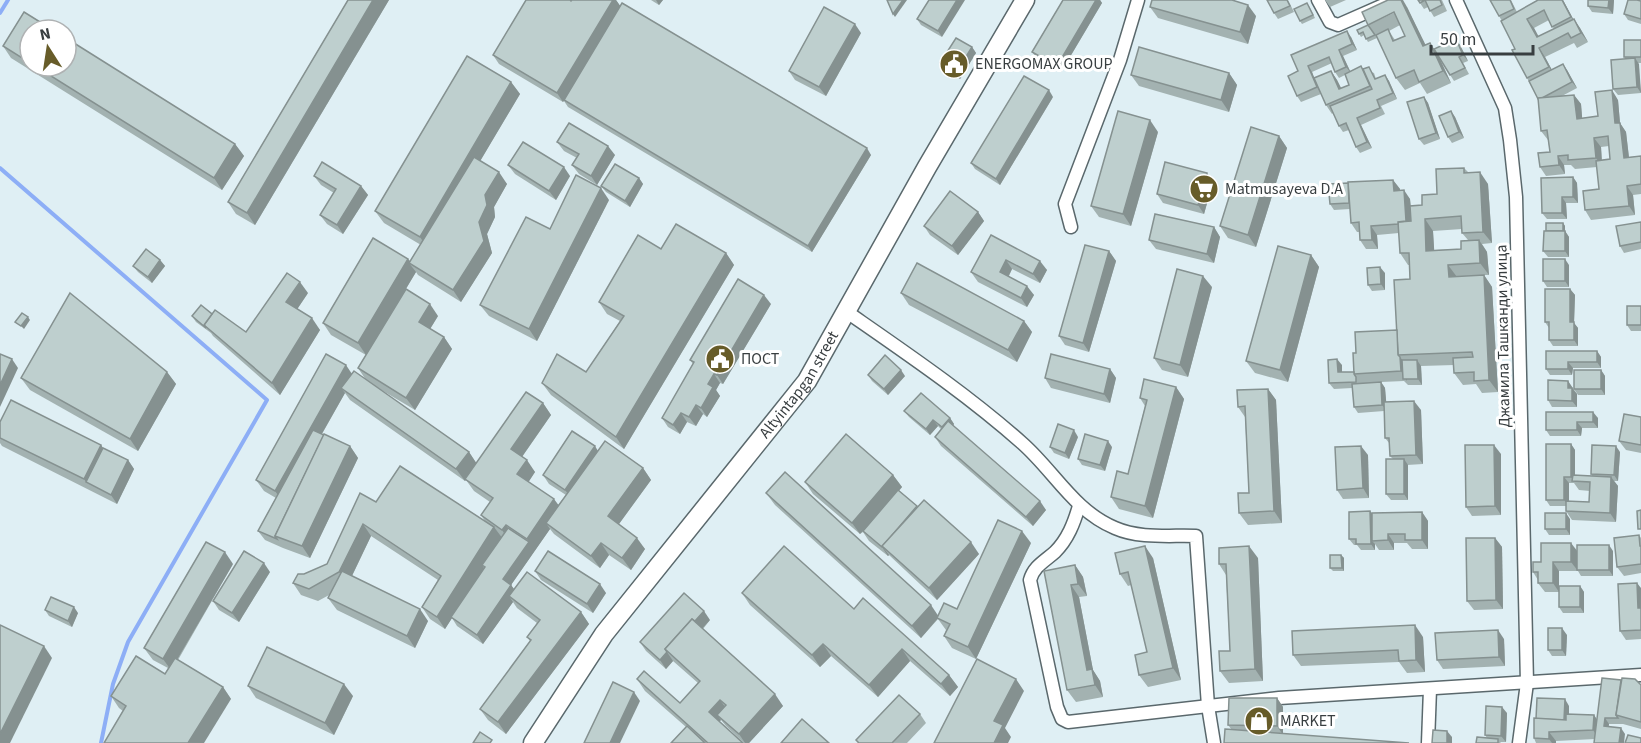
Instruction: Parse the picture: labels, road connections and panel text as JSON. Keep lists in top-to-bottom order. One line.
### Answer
{"streets":{"street":["Джамила Ташканди улица","Altyintapgan street"]},"places":{"public building":["ENERGOMAX GROUP","ПОСТ"],"supermarket":["Matmusayeva D.A"],"shop":["MARKET"]},"scale_bar":"50 m","north":"top"}
